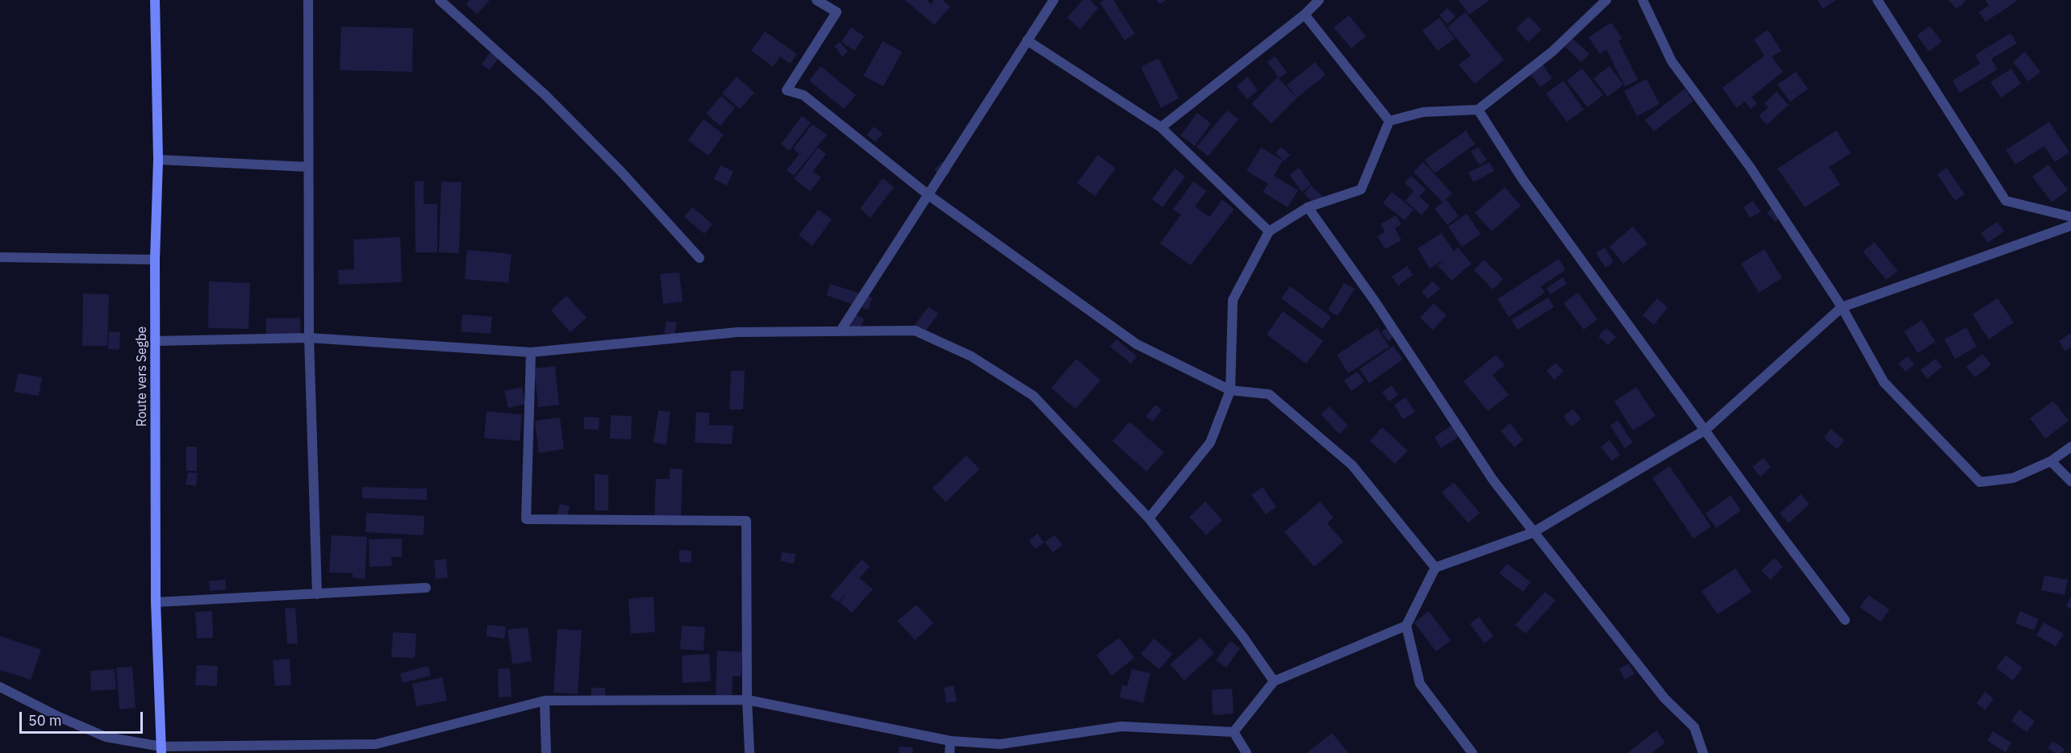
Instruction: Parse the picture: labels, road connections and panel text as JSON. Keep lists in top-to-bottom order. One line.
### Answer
{"streets":{"main road":["Route vers Segbe"]},"scale_bar":"50 m"}
